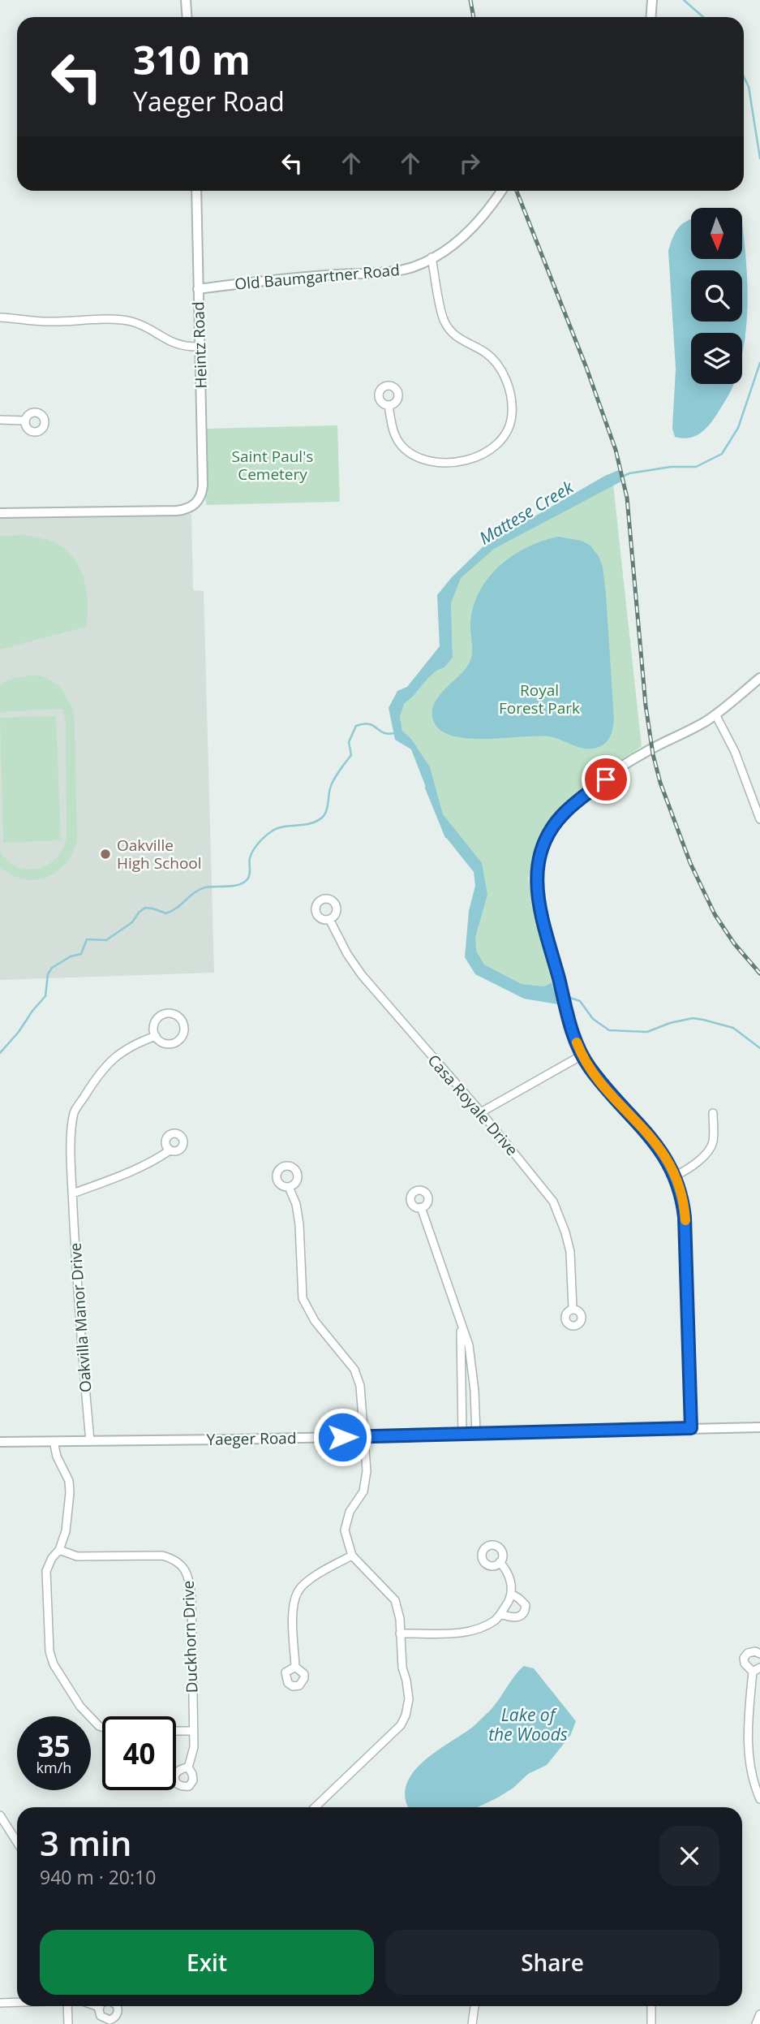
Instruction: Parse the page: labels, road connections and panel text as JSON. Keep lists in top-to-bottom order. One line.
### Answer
{"streets":{"street":["Old Baumgartner Road","Heintz Road","Casa Royale Drive","Oakvilla Manor Drive","Yaeger Road","Duckhorn Drive"]},"crossings":[["Old Baumgartner Road","Heintz Road"],["Oakvilla Manor Drive","Yaeger Road"]],"water":["Mattese Creek","Lake of the Woods"],"parks":["Saint Paul's Cemetery","Royal Forest Park"],"places":["Oakville High School"],"north":"bottom","page":{"turn":["310 m","Yaeger Road"],"speed":"35 km/h","limit":"40","heading":["3 min","940 m · 20:10"],"buttons":["Exit","Share"]}}
